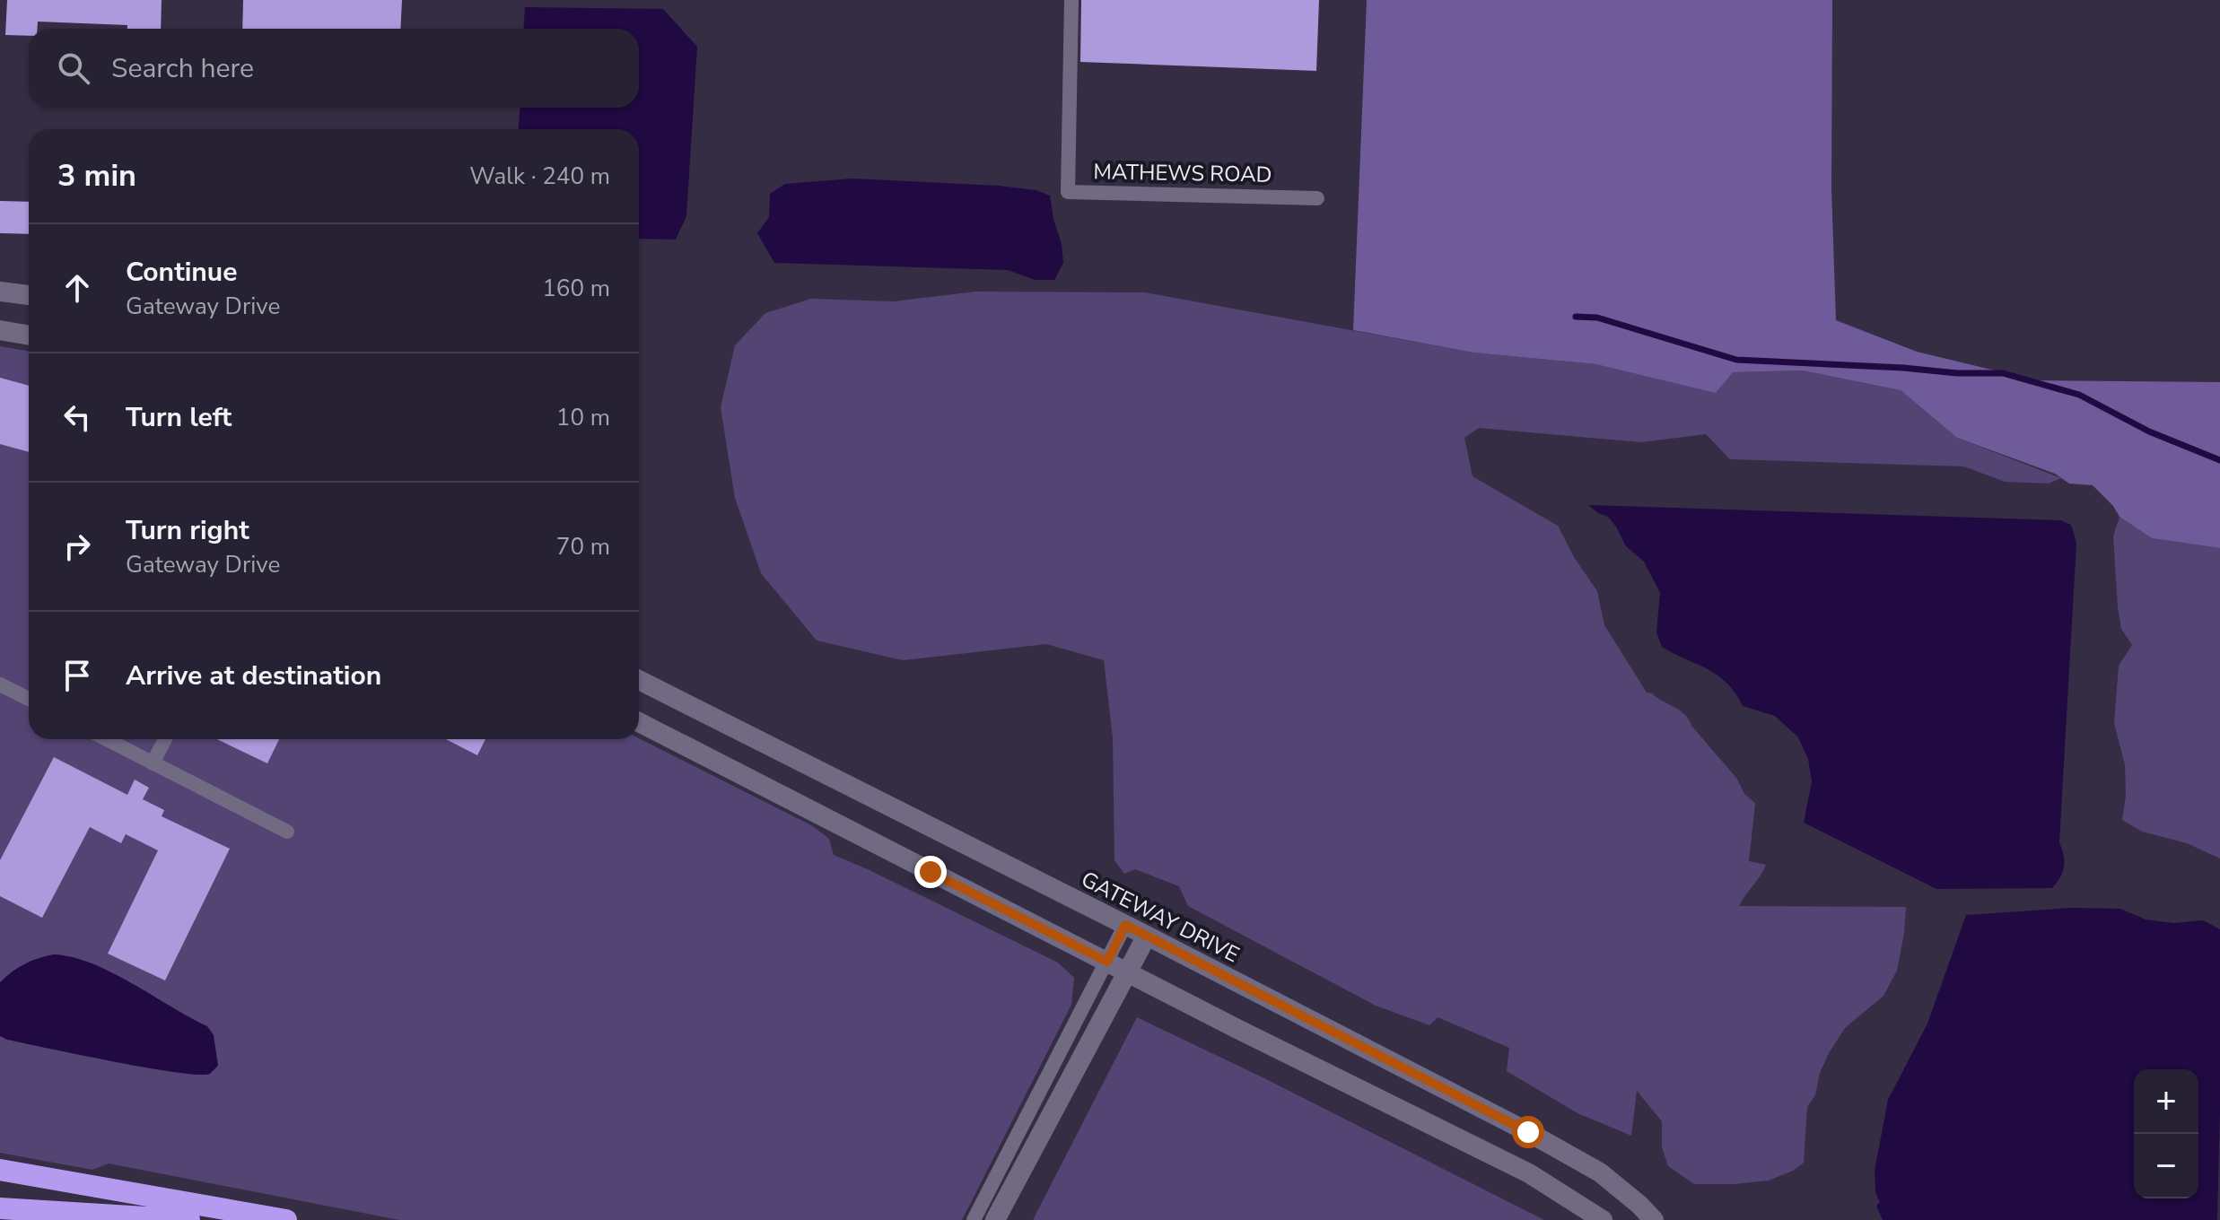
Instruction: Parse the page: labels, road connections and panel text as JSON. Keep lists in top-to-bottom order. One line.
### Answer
{"streets":{"street":["MATHEWS ROAD","GATEWAY DRIVE"]},"page":{"search":"Search here","heading":["3 min","Walk · 240 m"],"list":[["Continue","Gateway Drive","160 m"],["Turn left","10 m"],["Turn right","Gateway Drive","70 m"],"Arrive at destination"],"map_buttons":["+","−"]}}
